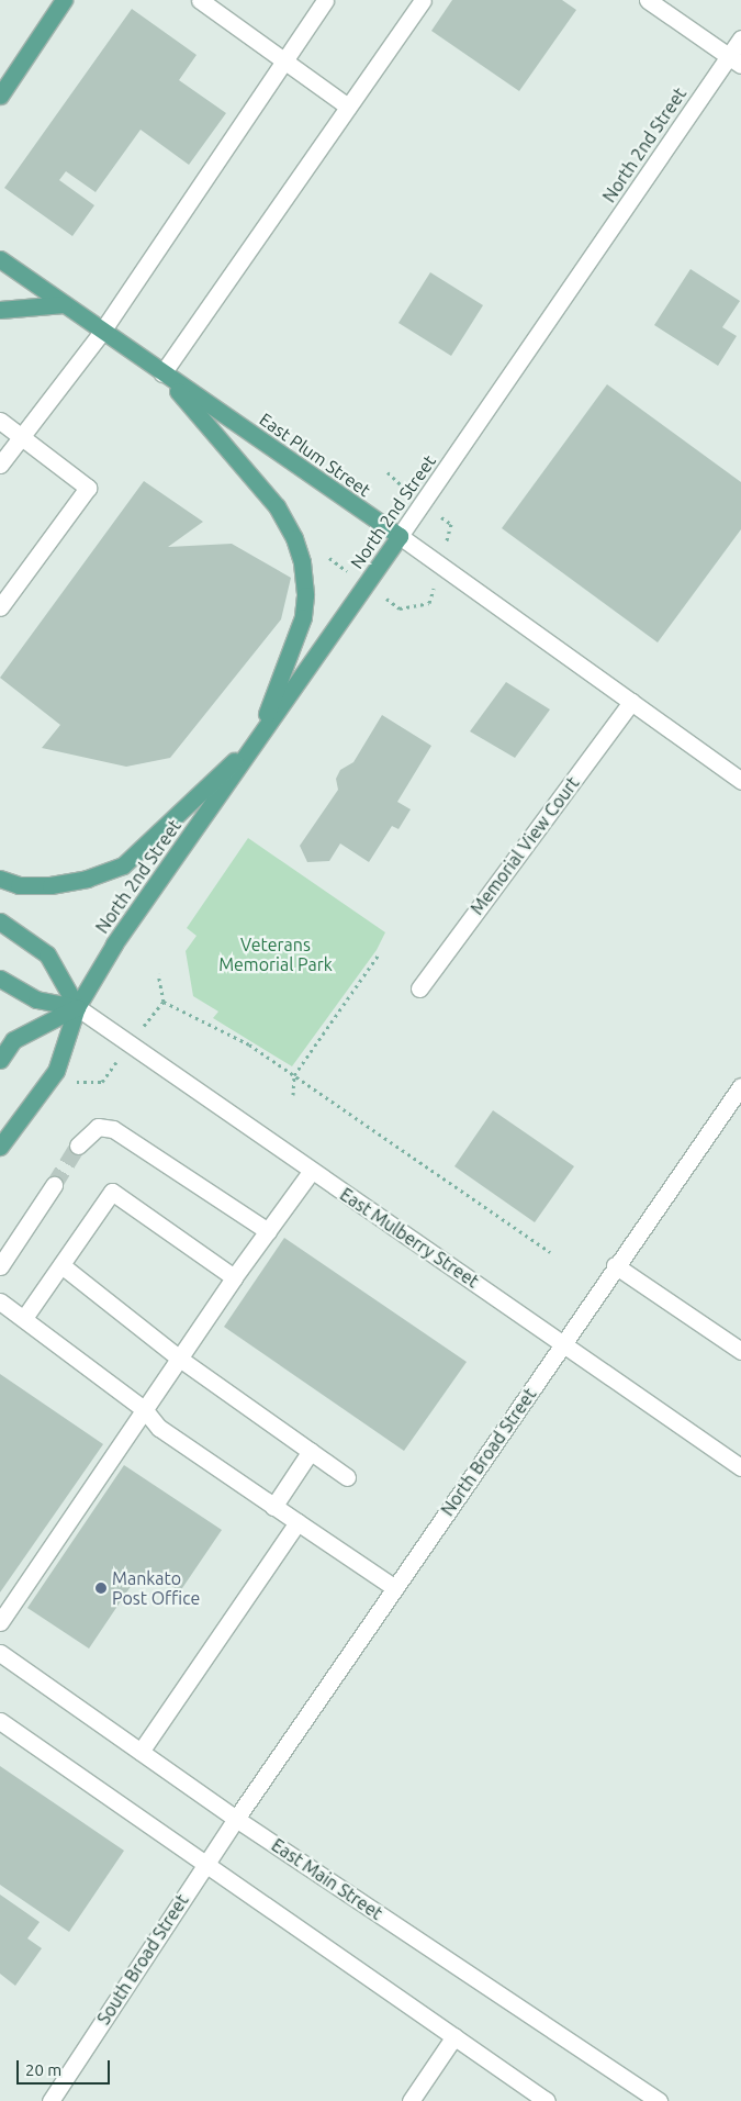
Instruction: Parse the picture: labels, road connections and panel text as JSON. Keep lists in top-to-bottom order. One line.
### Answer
{"streets":{"main road":["North 2nd Street","East Plum Street"],"street":["Memorial View Court","East Mulberry Street","North Broad Street","East Main Street","South Broad Street"]},"crossings":[["North 2nd Street","East Plum Street"],["North 2nd Street","East Mulberry Street"],["East Plum Street","Memorial View Court"],["East Mulberry Street","North Broad Street"],["North Broad Street","East Main Street"],["North Broad Street","South Broad Street"],["East Main Street","South Broad Street"]],"parks":["Veterans Memorial Park"],"places":["Mankato Post Office"],"scale_bar":"20 m"}
